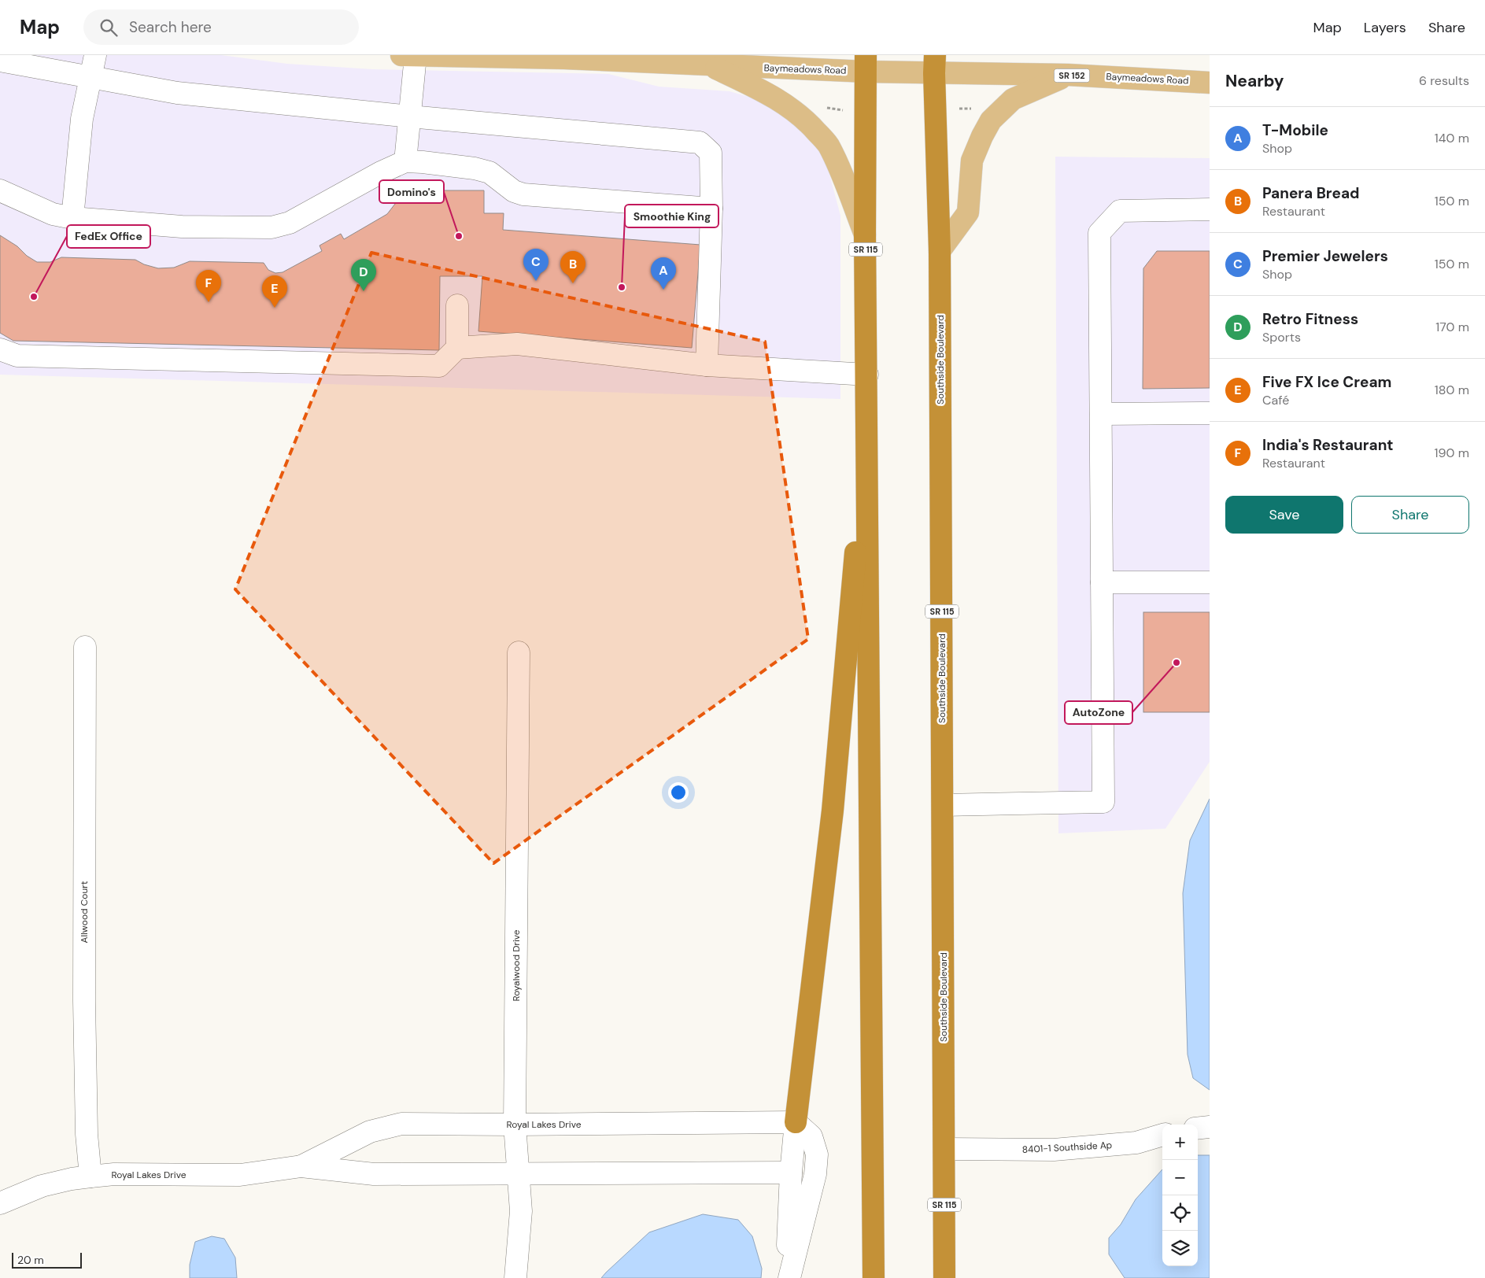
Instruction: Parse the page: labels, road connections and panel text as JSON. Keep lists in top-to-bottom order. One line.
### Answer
{"streets":{"highway":["SR 115","Southside Boulevard"],"main road":["Baymeadows Road","SR 152"],"street":["Allwood Court","Royalwood Drive","Royal Lakes Drive","8401-1 Southside Ap"]},"crossings":[["Baymeadows Road","SR 115"],["Baymeadows Road","Southside Boulevard"],["Southside Boulevard","8401-1 Southside Ap"],["Allwood Court","Royal Lakes Drive"],["Royalwood Drive","Royal Lakes Drive"]],"places":["Domino's","Smoothie King","FedEx Office","AutoZone"],"scale_bar":"20 m","page":{"header":"Map","search":"Search here","nav":["Map","Layers","Share"],"heading":["Nearby","6 results"],"list":[{"mark":"A","name":"T-Mobile","note":"Shop","value":"140 m"},{"mark":"B","name":"Panera Bread","note":"Restaurant","value":"150 m"},{"mark":"C","name":"Premier Jewelers","note":"Shop","value":"150 m"},{"mark":"D","name":"Retro Fitness","note":"Sports","value":"170 m"},{"mark":"E","name":"Five FX Ice Cream","note":"Café","value":"180 m"},{"mark":"F","name":"India's Restaurant","note":"Restaurant","value":"190 m"}],"pins":["C","B","A","D","F","E"],"buttons":["Save","Share"],"map_buttons":["+","−"],"scale":"20 m"}}
